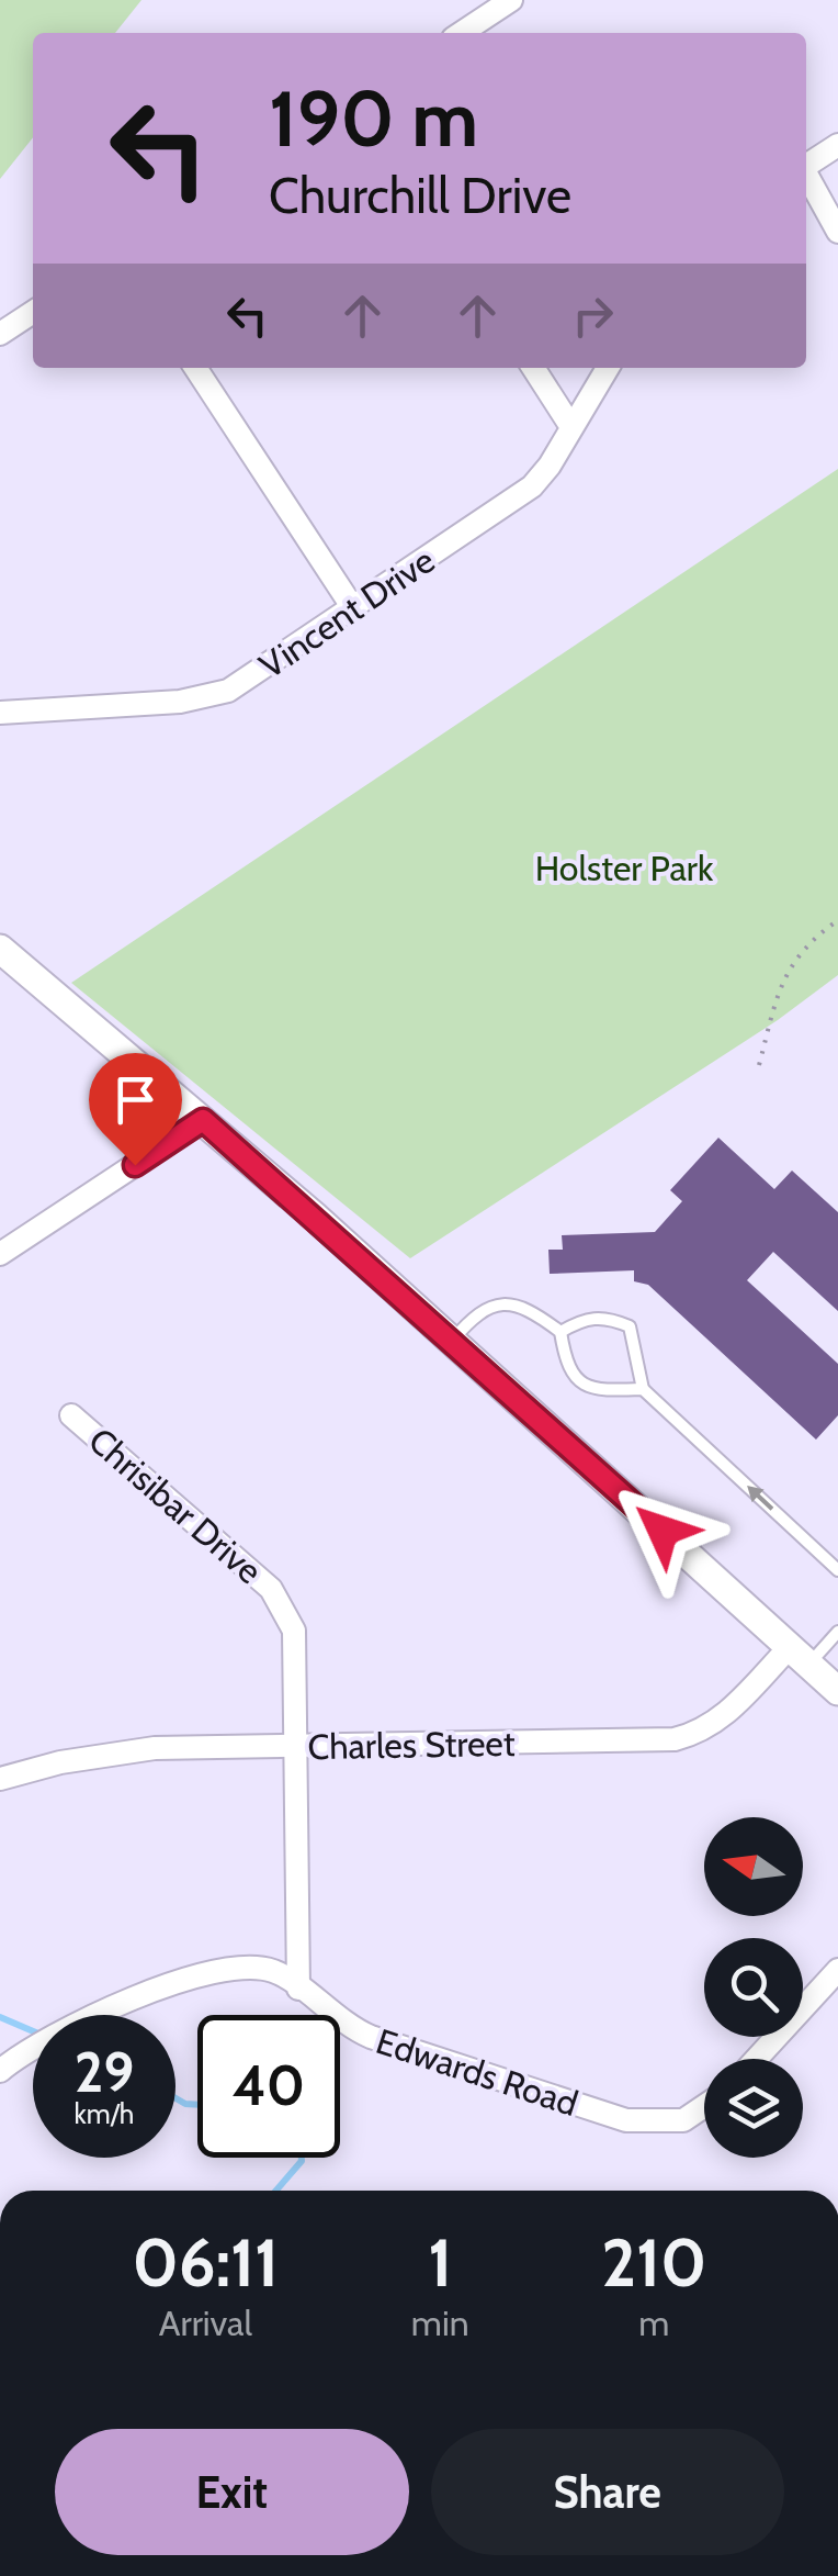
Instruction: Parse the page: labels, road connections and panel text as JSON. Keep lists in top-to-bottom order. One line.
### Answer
{"streets":{"street":["Vincent Drive","Chrisibar Drive","Charles Street","Edwards Road"]},"crossings":[["Chrisibar Drive","Charles Street"],["Chrisibar Drive","Edwards Road"]],"parks":["Holster Park"],"north":"left","page":{"turn":["190 m","Churchill Drive"],"speed":"29 km/h","limit":"40","eta":["06:11","Arrival","1","min","210","m"],"buttons":["Exit","Share"]}}
